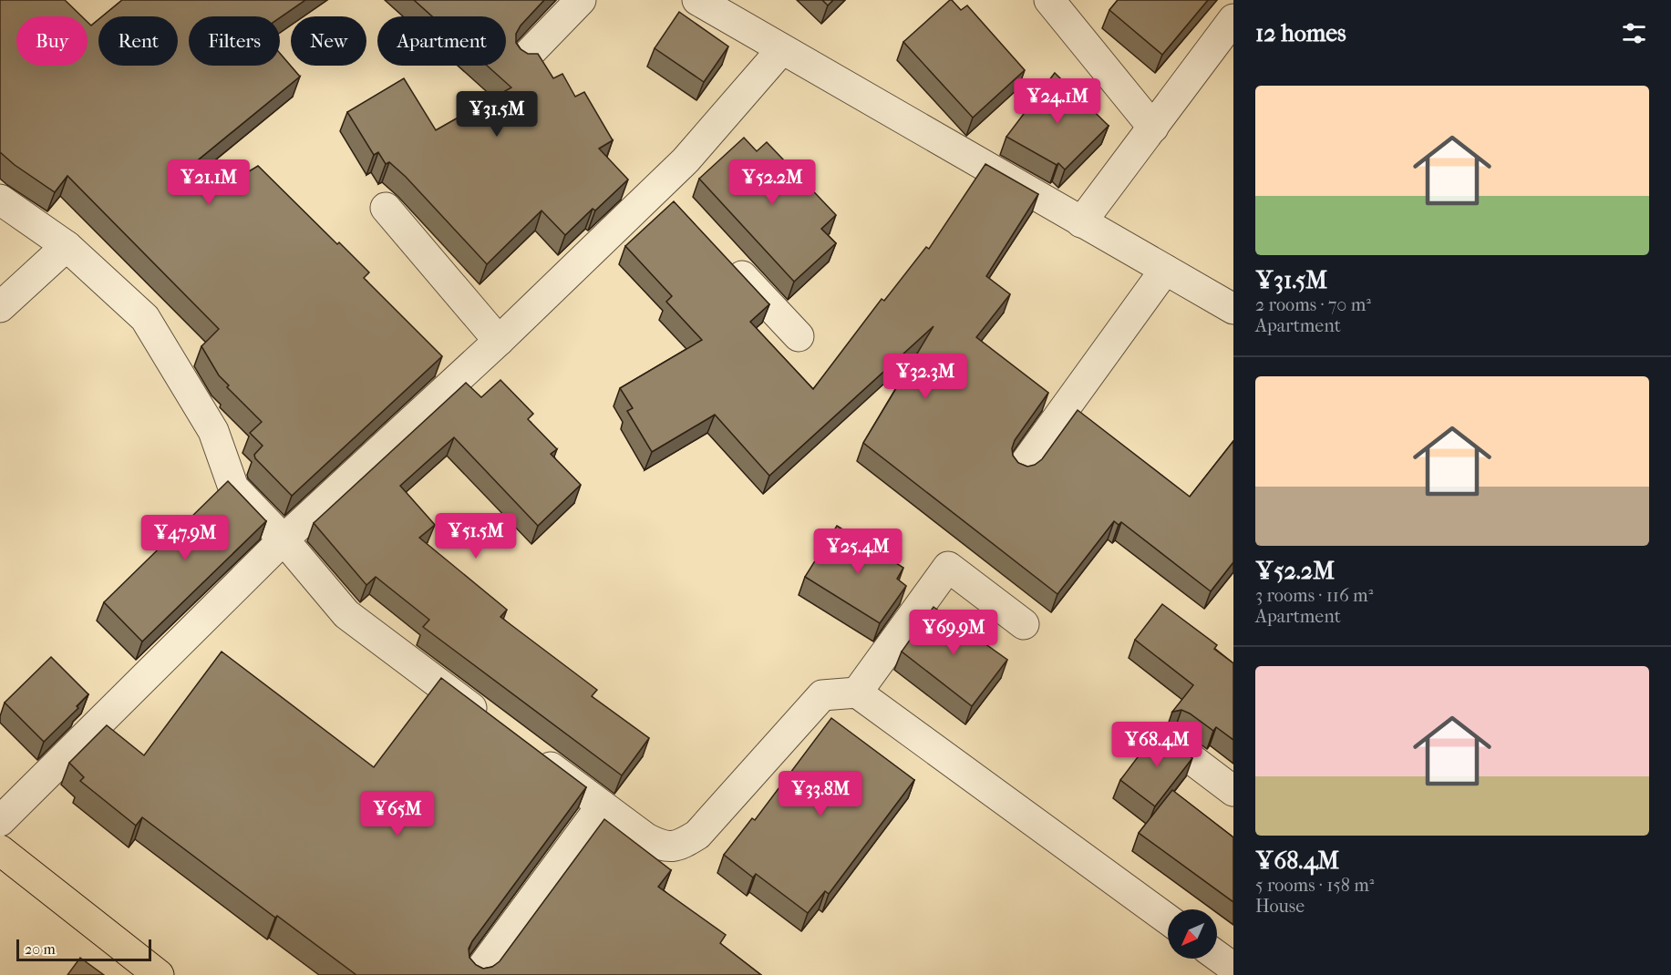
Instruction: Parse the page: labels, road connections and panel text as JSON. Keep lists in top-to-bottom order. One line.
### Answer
{"scale_bar":"20 m","north":"bottom left","page":{"heading":"12 homes","chip":["Buy","Rent","Filters","New","Apartment"],"list":[{"name":"¥31.5M","note":"2 rooms · 70 m² · Apartment"},{"name":"¥52.2M","note":"3 rooms · 116 m² · Apartment"},{"name":"¥68.4M","note":"5 rooms · 158 m² · House"}],"price":["¥24.1M","¥31.5M","¥21.1M","¥52.2M","¥32.3M","¥51.5M","¥47.9M","¥25.4M","¥69.9M","¥68.4M","¥33.8M","¥65M"],"scale":"20 m"}}
